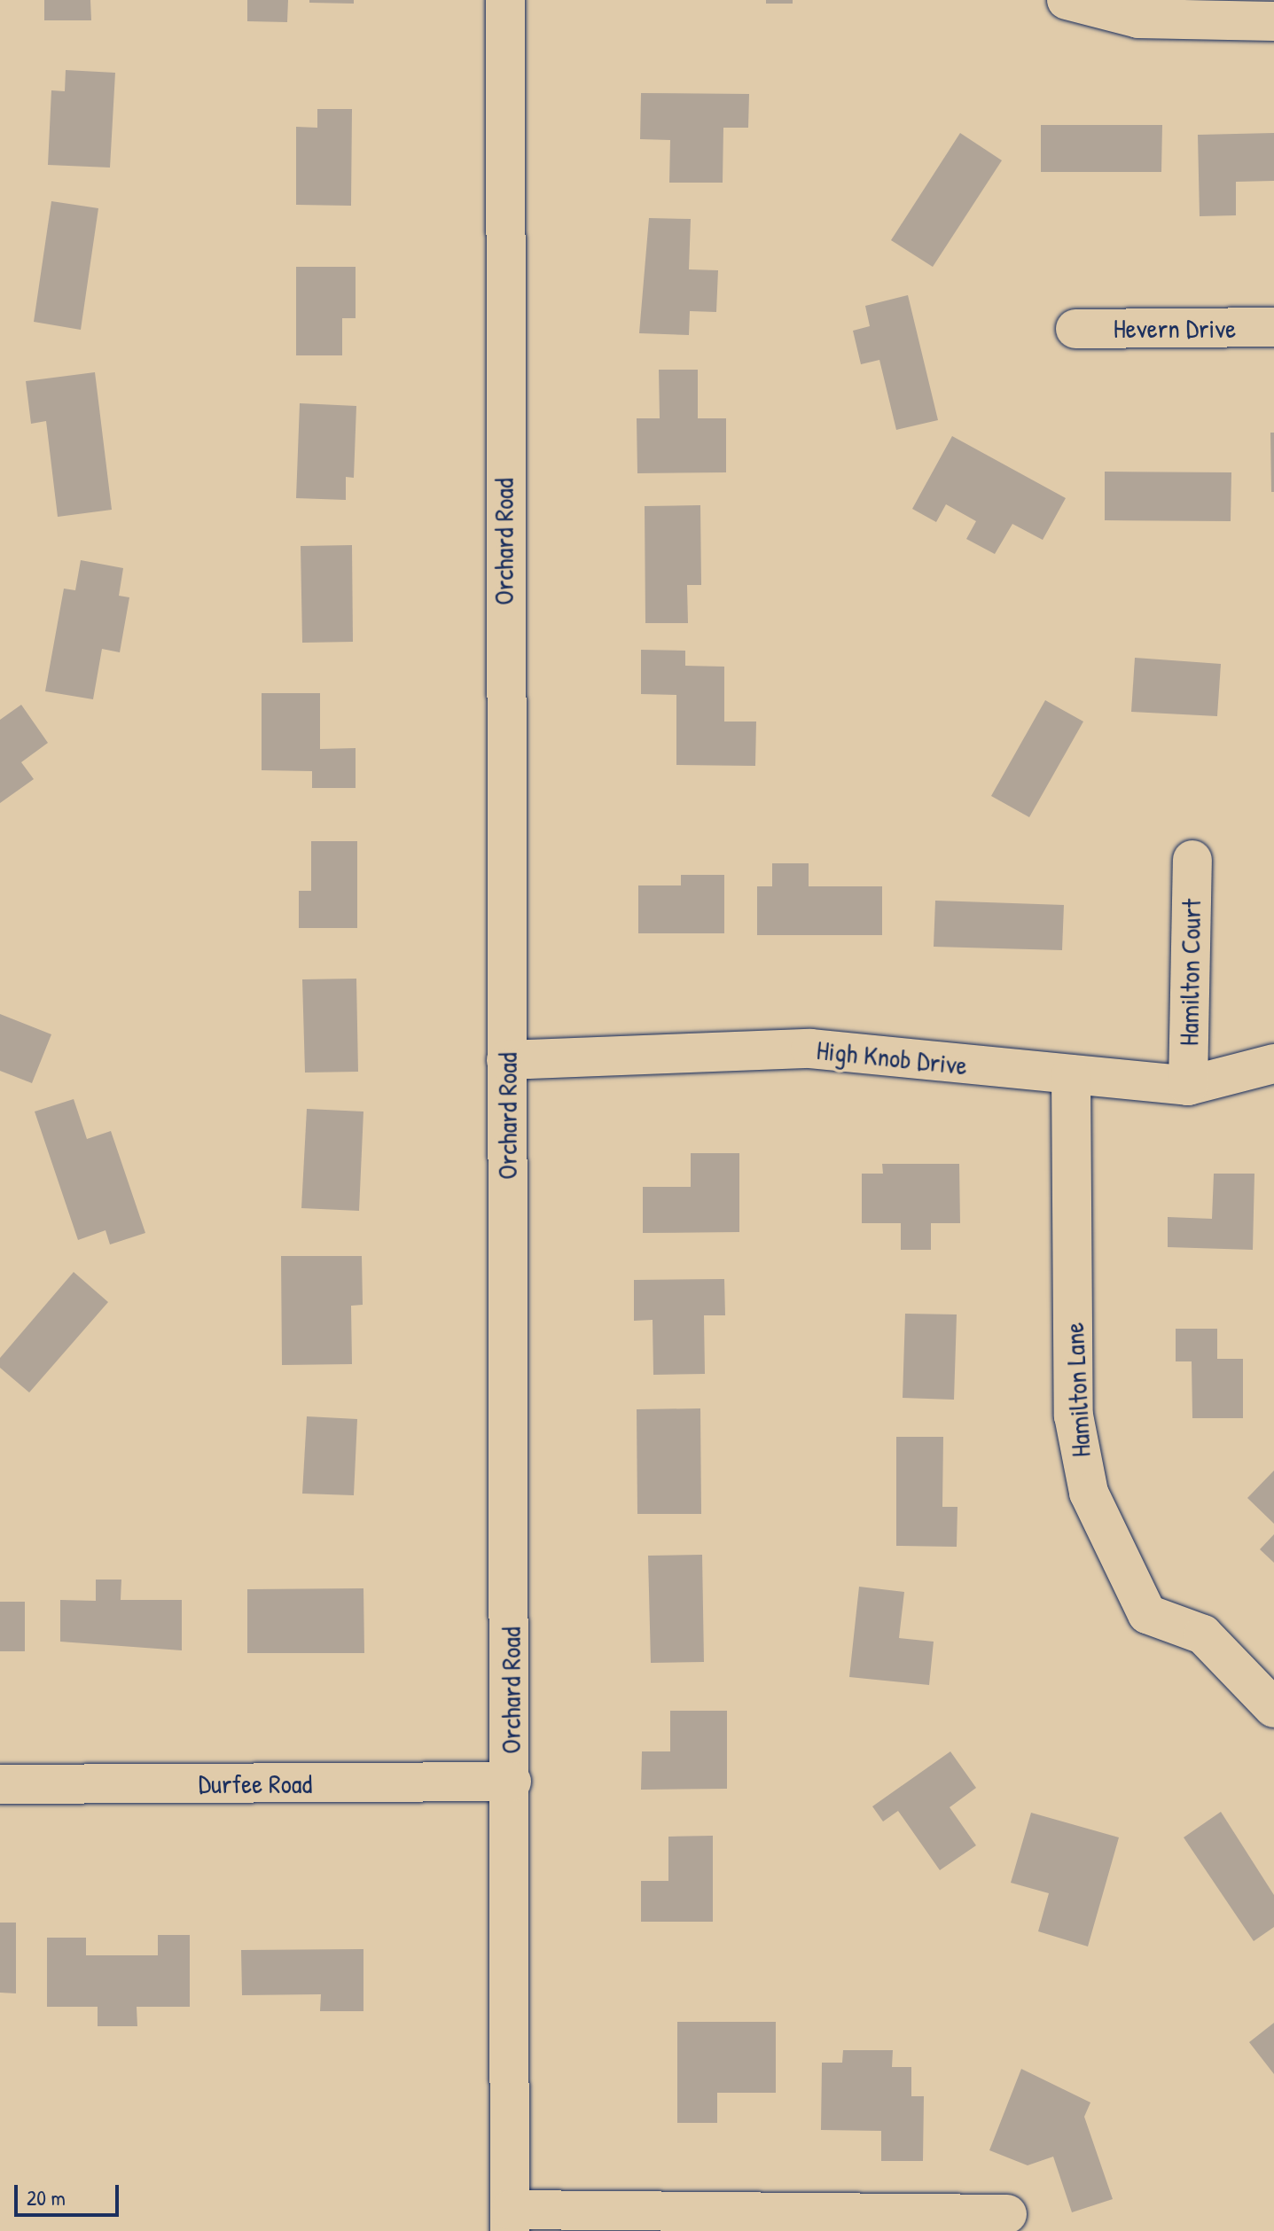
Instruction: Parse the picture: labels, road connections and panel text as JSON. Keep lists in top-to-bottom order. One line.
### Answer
{"streets":{"street":["Hevern Drive","Orchard Road","Hamilton Court","High Knob Drive","Hamilton Lane","Durfee Road"]},"crossings":[["Orchard Road","High Knob Drive"],["Orchard Road","Durfee Road"],["Hamilton Court","High Knob Drive"],["High Knob Drive","Hamilton Lane"]],"scale_bar":"20 m"}
